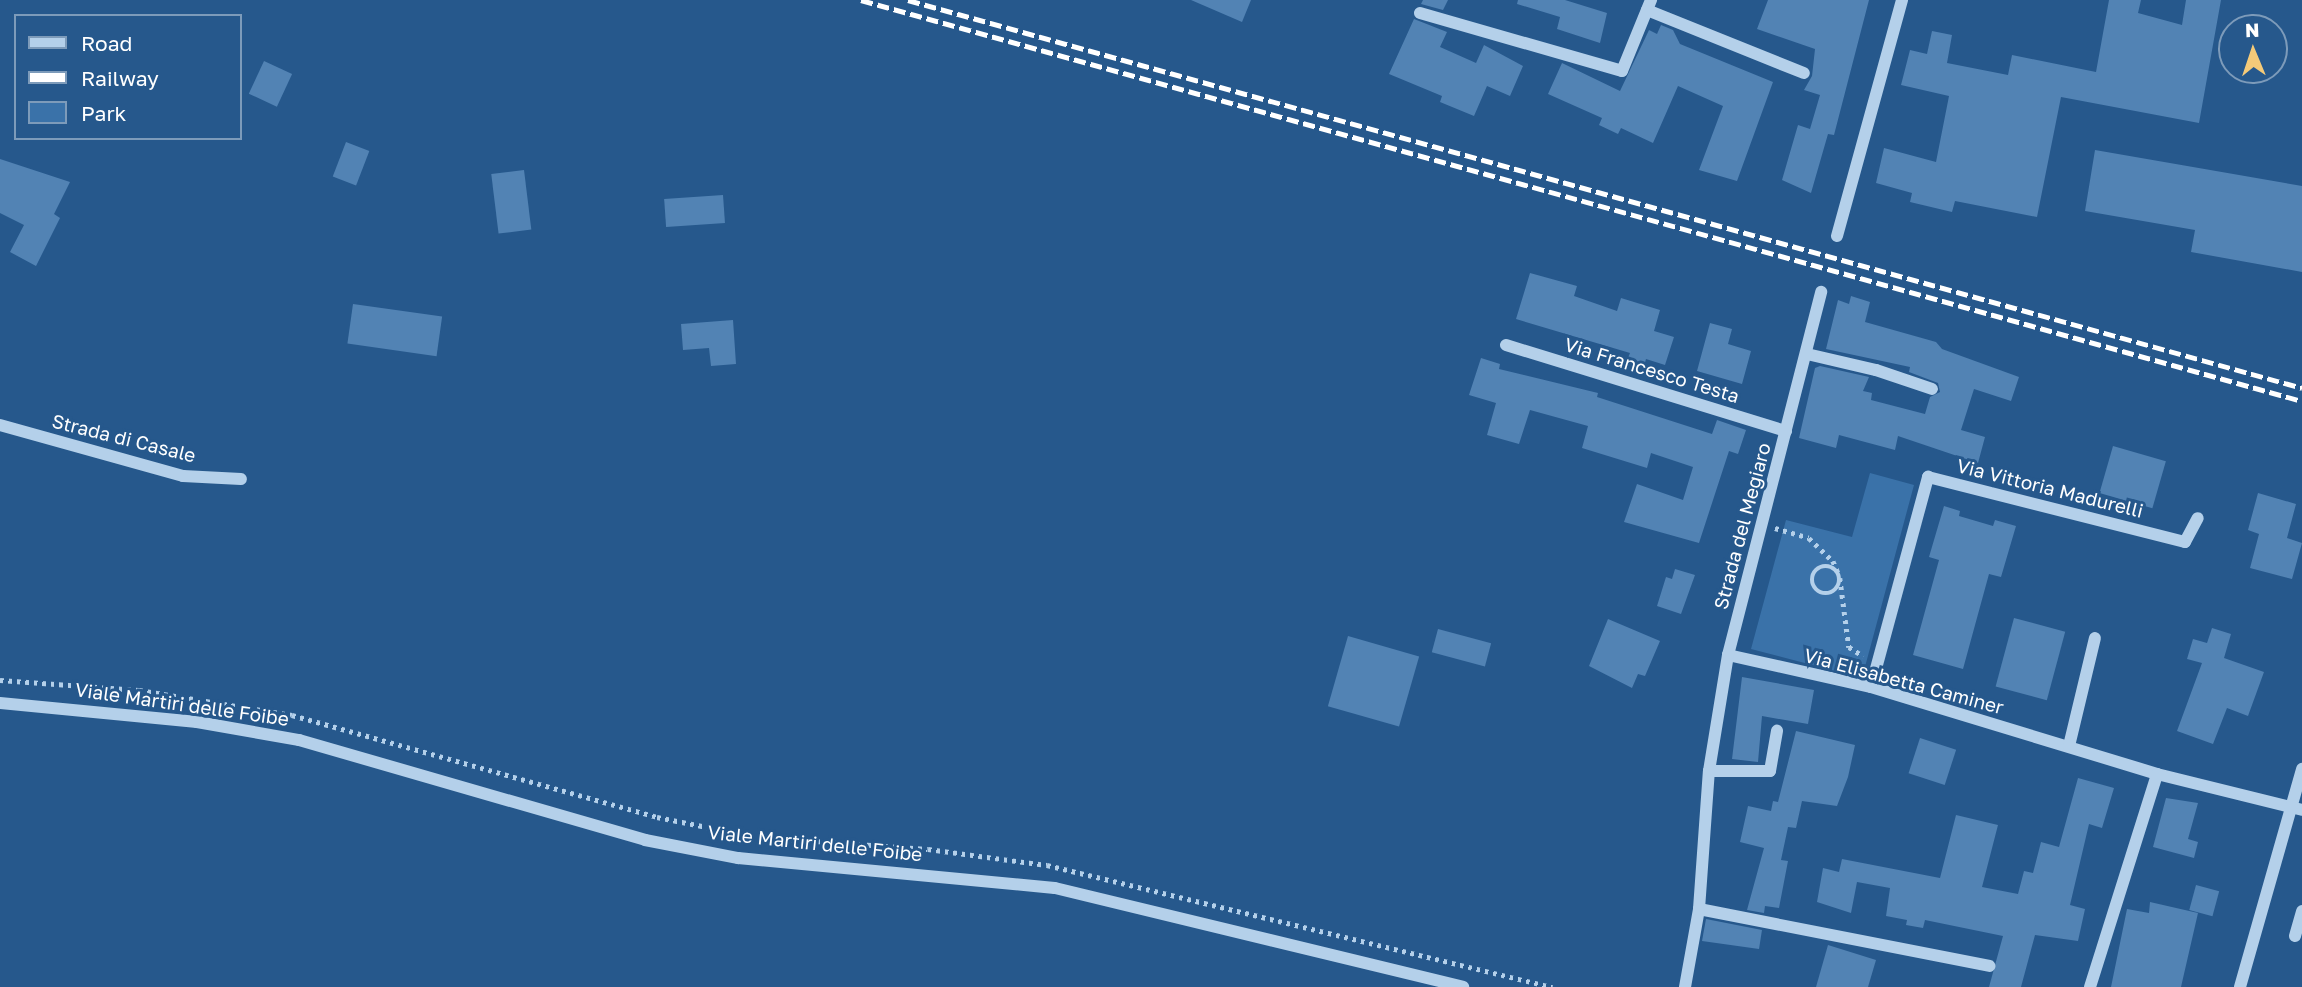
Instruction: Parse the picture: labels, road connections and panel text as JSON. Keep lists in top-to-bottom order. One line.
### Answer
{"streets":{"street":["Via Francesco Testa","Strada di Casale","Via Vittoria Madurelli","Strada del Megiaro","Via Elisabetta Caminer","Viale Martiri delle Foibe"]},"crossings":[["Via Francesco Testa","Strada del Megiaro"],["Via Vittoria Madurelli","Via Elisabetta Caminer"],["Strada del Megiaro","Via Elisabetta Caminer"]],"legend":["Road","Railway","Park"],"north":"top"}
